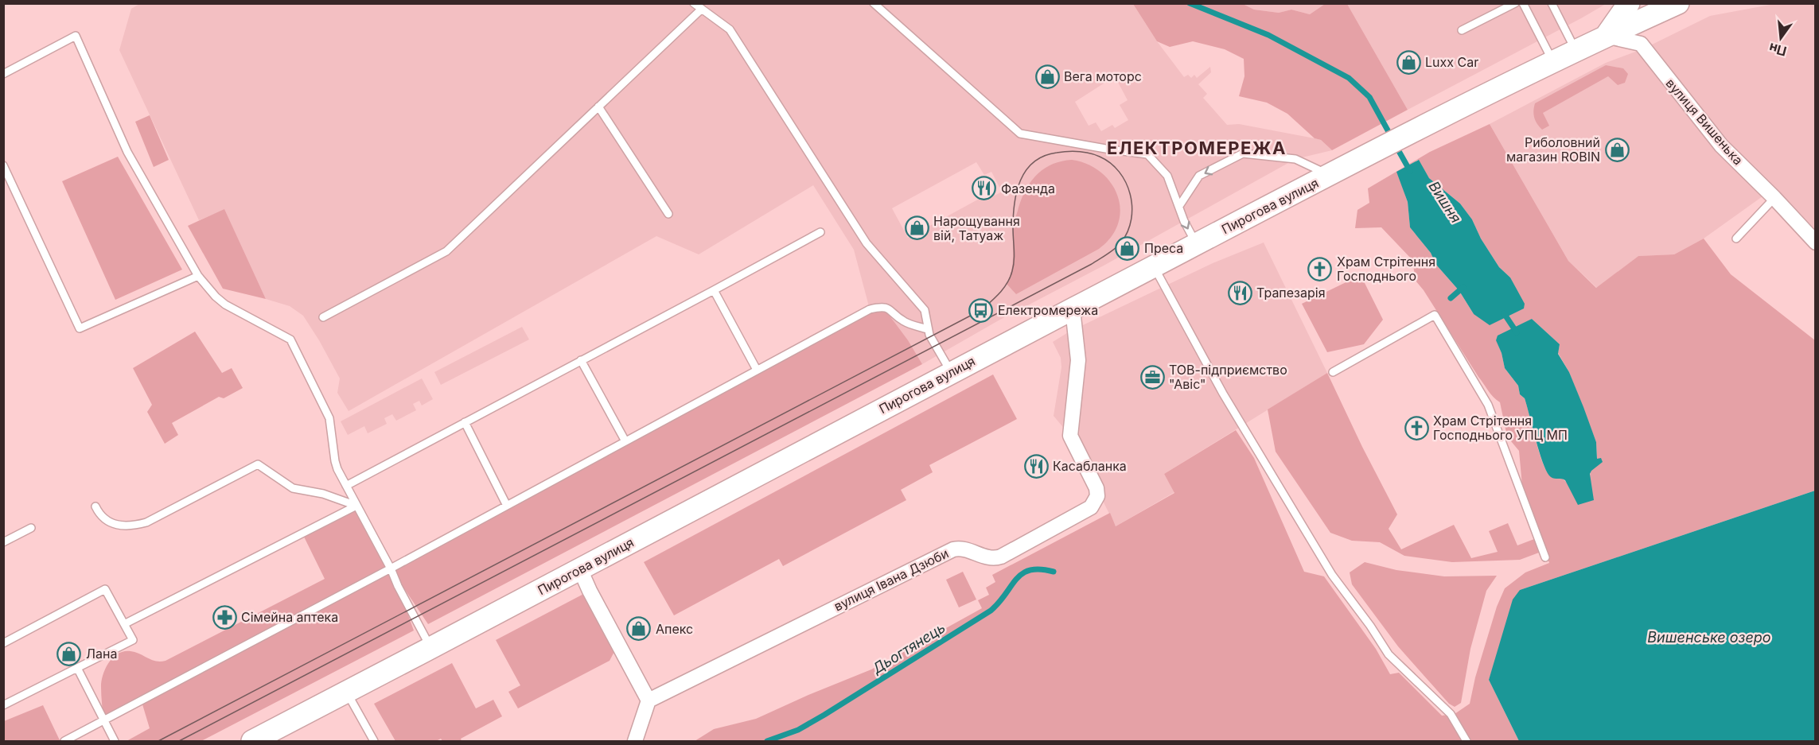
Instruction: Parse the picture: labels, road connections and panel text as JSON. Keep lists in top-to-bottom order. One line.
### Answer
{"streets":{"main road":["Пирогова вулиця"],"street":["вулиця Вишенька","вулиця Івана Дзюби"]},"crossings":[["вулиця Вишенька","Пирогова вулиця"],["Пирогова вулиця","вулиця Івана Дзюби"]],"districts":["ЕЛЕКТРОМЕРЕЖА"],"water":["Вишня","Вишенське озеро","Дьогтянець"],"places":{"shop":["Luxx Car","Вега моторс","Риболовний магазин ROBIN","Нарощування вій, Татуаж","Преса","Апекс","Лана"],"restaurant":["Фазенда","Трапезарія","Касабланка"],"church":["Храм Стрітення Господнього","Храм Стрітення Господнього УПЦ МП"],"bus stop":["Електромережа"],"office":["ТОВ-підприємство \"Авіс\""],"pharmacy":["Сімейна аптека"]},"north":"bottom"}
